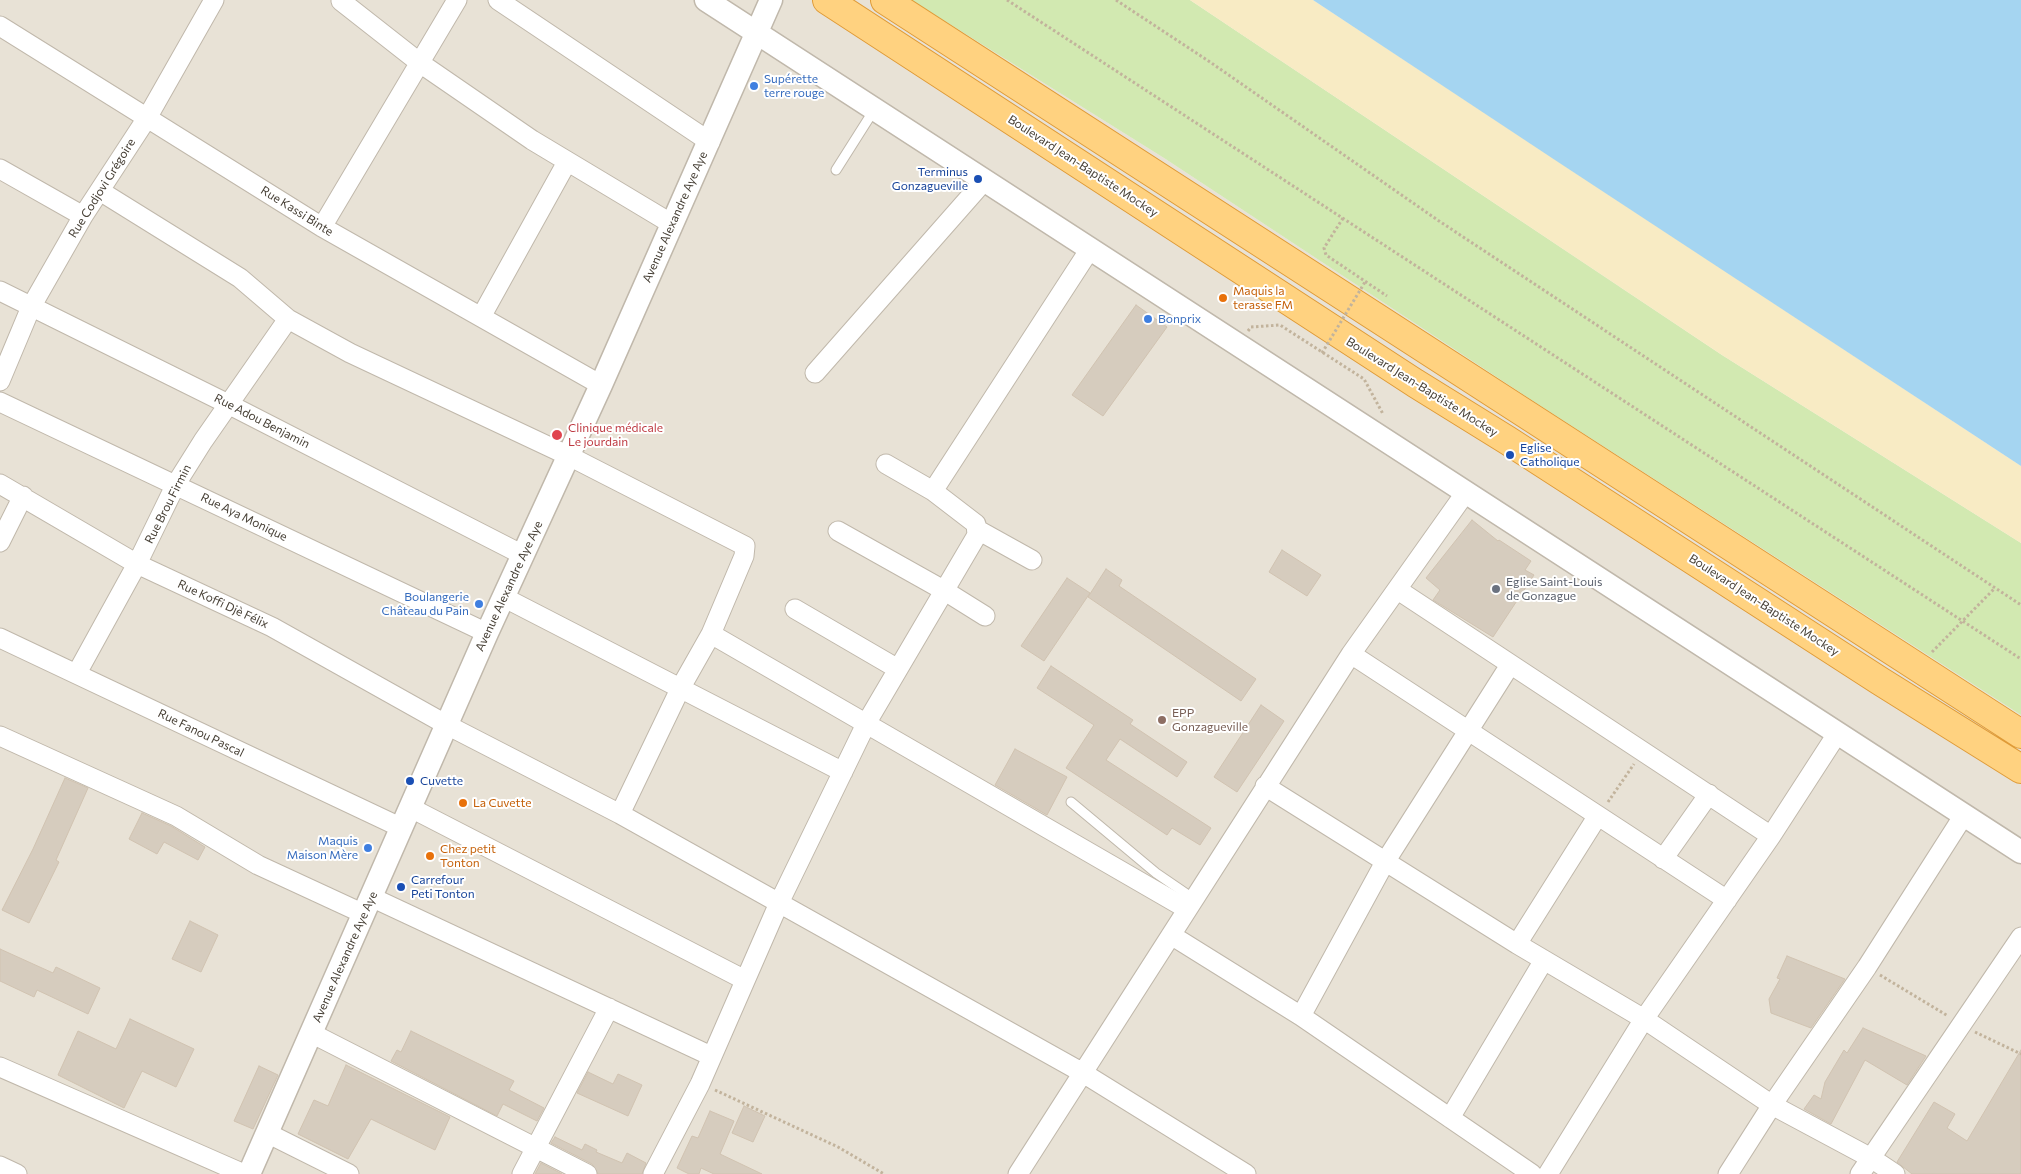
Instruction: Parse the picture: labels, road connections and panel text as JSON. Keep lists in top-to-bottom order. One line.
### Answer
{"streets":{"highway":["Boulevard Jean-Baptiste Mockey"],"street":["Rue Codjovi Grégoire","Rue Kassi Binte","Avenue Alexandre Aye Aye","Rue Adou Benjamin","Rue Brou Firmin","Rue Aya Monique","Rue Koffi Djè Félix","Rue Fanou Pascal"]},"crossings":[["Rue Codjovi Grégoire","Rue Kassi Binte"],["Rue Codjovi Grégoire","Rue Adou Benjamin"],["Rue Kassi Binte","Avenue Alexandre Aye Aye"],["Avenue Alexandre Aye Aye","Rue Adou Benjamin"],["Avenue Alexandre Aye Aye","Rue Aya Monique"],["Avenue Alexandre Aye Aye","Rue Koffi Djè Félix"],["Avenue Alexandre Aye Aye","Rue Fanou Pascal"],["Rue Adou Benjamin","Rue Brou Firmin"],["Rue Brou Firmin","Rue Aya Monique"],["Rue Brou Firmin","Rue Koffi Djè Félix"],["Rue Brou Firmin","Rue Fanou Pascal"]],"places":["Supérette terre rouge","Terminus Gonzagueville","Maquis la terasse FM","Bonprix","Clinique médicale Le jourdain","Eglise Catholique","Eglise Saint-Louis de Gonzague","Boulangerie Château du Pain","EPP Gonzagueville","Cuvette","La Cuvette","Maquis Maison Mère","Chez petit Tonton","Carrefour Peti Tonton"]}
